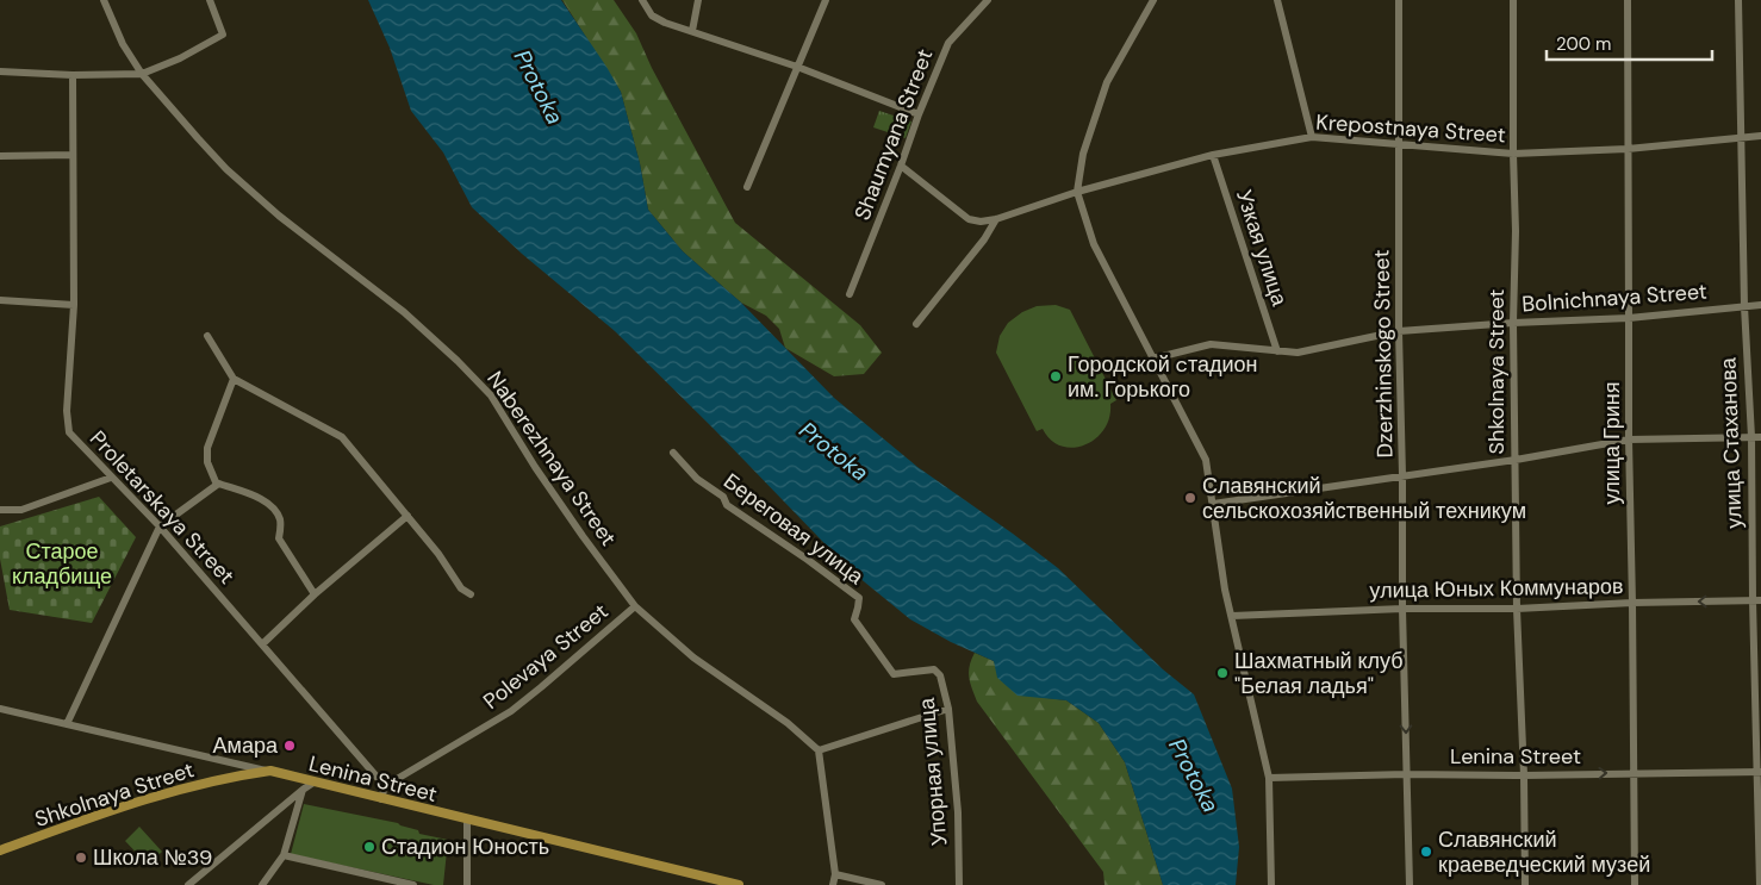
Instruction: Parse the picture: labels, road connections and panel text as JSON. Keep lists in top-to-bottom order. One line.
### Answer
{"streets":{"main road":["Shkolnaya Street","Lenina Street"],"street":["Krepostnaya Street","Shaumyana Street","Узкая улица","Bolnichnaya Street","Dzerzhinskogo Street","улица Гриня","улица Стаханова","Naberezhnaya Street","Proletarskaya Street","Береговая улица","улица Юных Коммунаров","Polevaya Street","Упорная улица"]},"crossings":[["Krepostnaya Street","Shaumyana Street"],["Krepostnaya Street","Узкая улица"],["Krepostnaya Street","Dzerzhinskogo Street"],["Krepostnaya Street","Shkolnaya Street"],["Krepostnaya Street","улица Гриня"],["Krepostnaya Street","улица Стаханова"],["Узкая улица","Bolnichnaya Street"],["Bolnichnaya Street","Dzerzhinskogo Street"],["Bolnichnaya Street","Shkolnaya Street"],["Bolnichnaya Street","улица Гриня"],["Bolnichnaya Street","улица Стаханова"],["Dzerzhinskogo Street","улица Юных Коммунаров"],["Dzerzhinskogo Street","Lenina Street"],["Shkolnaya Street","улица Юных Коммунаров"],["Shkolnaya Street","Lenina Street"],["улица Гриня","улица Юных Коммунаров"],["улица Гриня","Lenina Street"],["улица Стаханова","улица Юных Коммунаров"],["улица Стаханова","Lenina Street"],["Naberezhnaya Street","Polevaya Street"],["Proletarskaya Street","Polevaya Street"],["Береговая улица","Упорная улица"]],"water":["Protoka"],"parks":["Старое кладбище"],"places":["Городской cтадион им. Горького","Славянский сельскохозяйственный техникум","Шахматный клуб \"Белая ладья\"","Амара","Стадион Юность","Славянский краеведческий музей","Школа №39"],"scale_bar":"200 m"}
